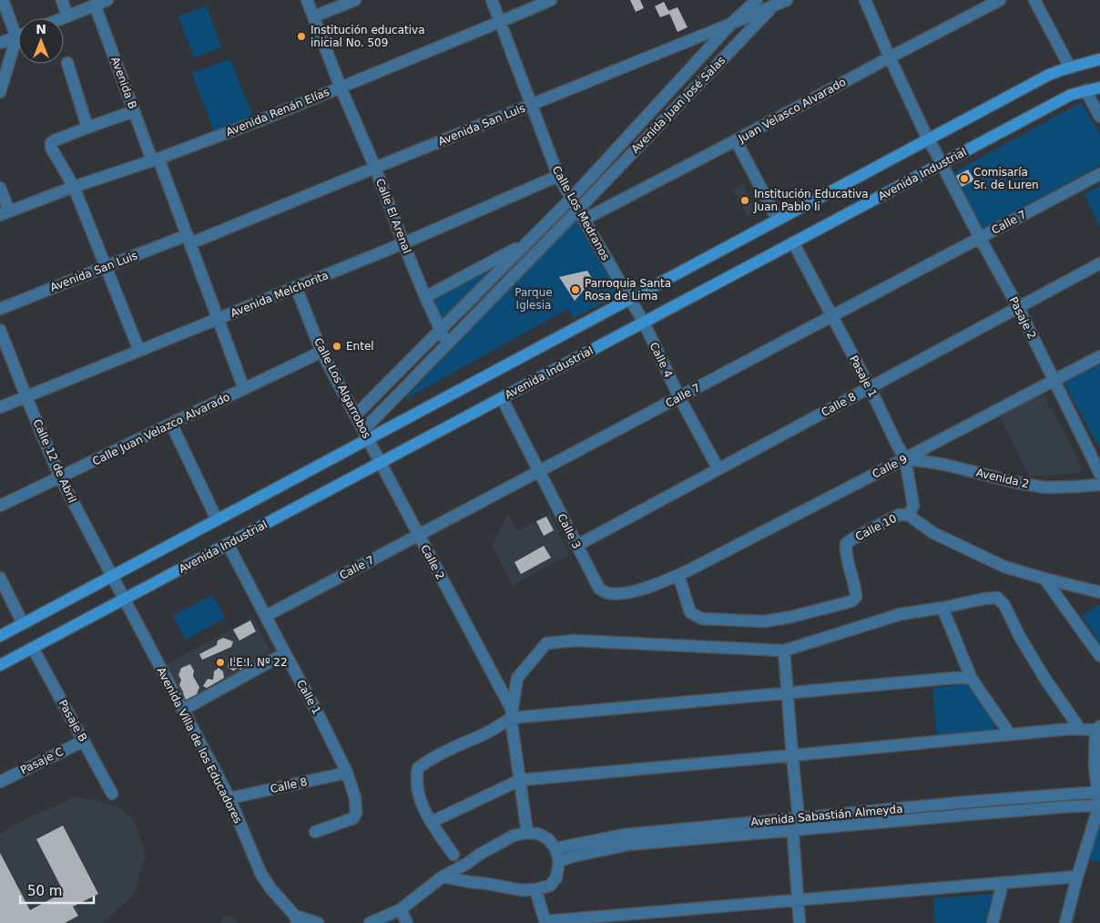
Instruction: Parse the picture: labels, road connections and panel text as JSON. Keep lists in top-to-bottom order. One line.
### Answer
{"streets":{"street":["Avenida B","Avenida Juan José Salas","Juan Velasco Alvarado","Avenida Renán Elías","Avenida San Luis","Avenida Industrial","Calle Los Medranos","Calle El Arenal","Calle 7","Avenida Melchorita","Pasaje 2","Calle 4","Pasaje 1","Calle Los Algarrobos","Calle 8","Calle Juan Velazco Alvarado","Calle 12 de Abril","Calle 9","Avenida 2","Calle 10","Calle 3","Calle 2","Calle 1","Pasaje B","Avenida Villa de los Educadores","Pasaje C","Avenida Sabastián Almeyda"]},"crossings":[["Avenida B","Avenida Renán Elías"],["Avenida B","Avenida San Luis"],["Avenida B","Avenida Melchorita"],["Avenida B","Calle Juan Velazco Alvarado"],["Avenida Juan José Salas","Juan Velasco Alvarado"],["Avenida Juan José Salas","Avenida San Luis"],["Avenida Juan José Salas","Calle Los Medranos"],["Avenida Juan José Salas","Calle El Arenal"],["Avenida Juan José Salas","Calle Los Algarrobos"],["Juan Velasco Alvarado","Calle Los Medranos"],["Juan Velasco Alvarado","Pasaje 2"],["Avenida Renán Elías","Calle Los Medranos"],["Avenida Renán Elías","Calle El Arenal"],["Avenida San Luis","Calle Los Medranos"],["Avenida San Luis","Calle El Arenal"],["Avenida Industrial","Pasaje 2"],["Avenida Industrial","Calle 4"],["Avenida Industrial","Pasaje 1"],["Avenida Industrial","Calle Los Algarrobos"],["Avenida Industrial","Calle 3"],["Avenida Industrial","Calle 2"],["Avenida Industrial","Calle 1"],["Avenida Industrial","Pasaje B"],["Avenida Industrial","Avenida Villa de los Educadores"],["Calle Los Medranos","Avenida Melchorita"],["Calle Los Medranos","Calle 4"],["Calle El Arenal","Avenida Melchorita"],["Calle 7","Pasaje 2"],["Calle 7","Calle 4"],["Calle 7","Pasaje 1"],["Calle 7","Calle 3"],["Calle 7","Calle 2"],["Calle 7","Calle 1"],["Avenida Melchorita","Calle Los Algarrobos"],["Avenida Melchorita","Calle 12 de Abril"],["Pasaje 2","Calle 8"],["Pasaje 2","Calle 9"],["Calle 4","Calle 8"],["Pasaje 1","Calle 8"],["Pasaje 1","Calle 9"],["Pasaje 1","Avenida 2"],["Pasaje 1","Calle 10"],["Calle Los Algarrobos","Calle Juan Velazco Alvarado"],["Calle Los Algarrobos","Calle 2"],["Calle 8","Calle 3"],["Calle 8","Calle 1"],["Calle 8","Avenida Villa de los Educadores"],["Calle Juan Velazco Alvarado","Calle 12 de Abril"],["Calle 12 de Abril","Avenida Villa de los Educadores"],["Calle 9","Avenida 2"],["Calle 9","Calle 10"],["Calle 9","Calle 3"],["Calle 10","Calle 3"],["Pasaje B","Pasaje C"]],"parks":["Parque Iglesia"],"places":["Institución educativa inicial No. 509","Comisaría Sr. de Luren","Institución Educativa Juan Pablo Ii","Parroquia Santa Rosa de Lima","Entel","I.E.I. Nº 22"],"scale_bar":"50 m","north":"top"}
